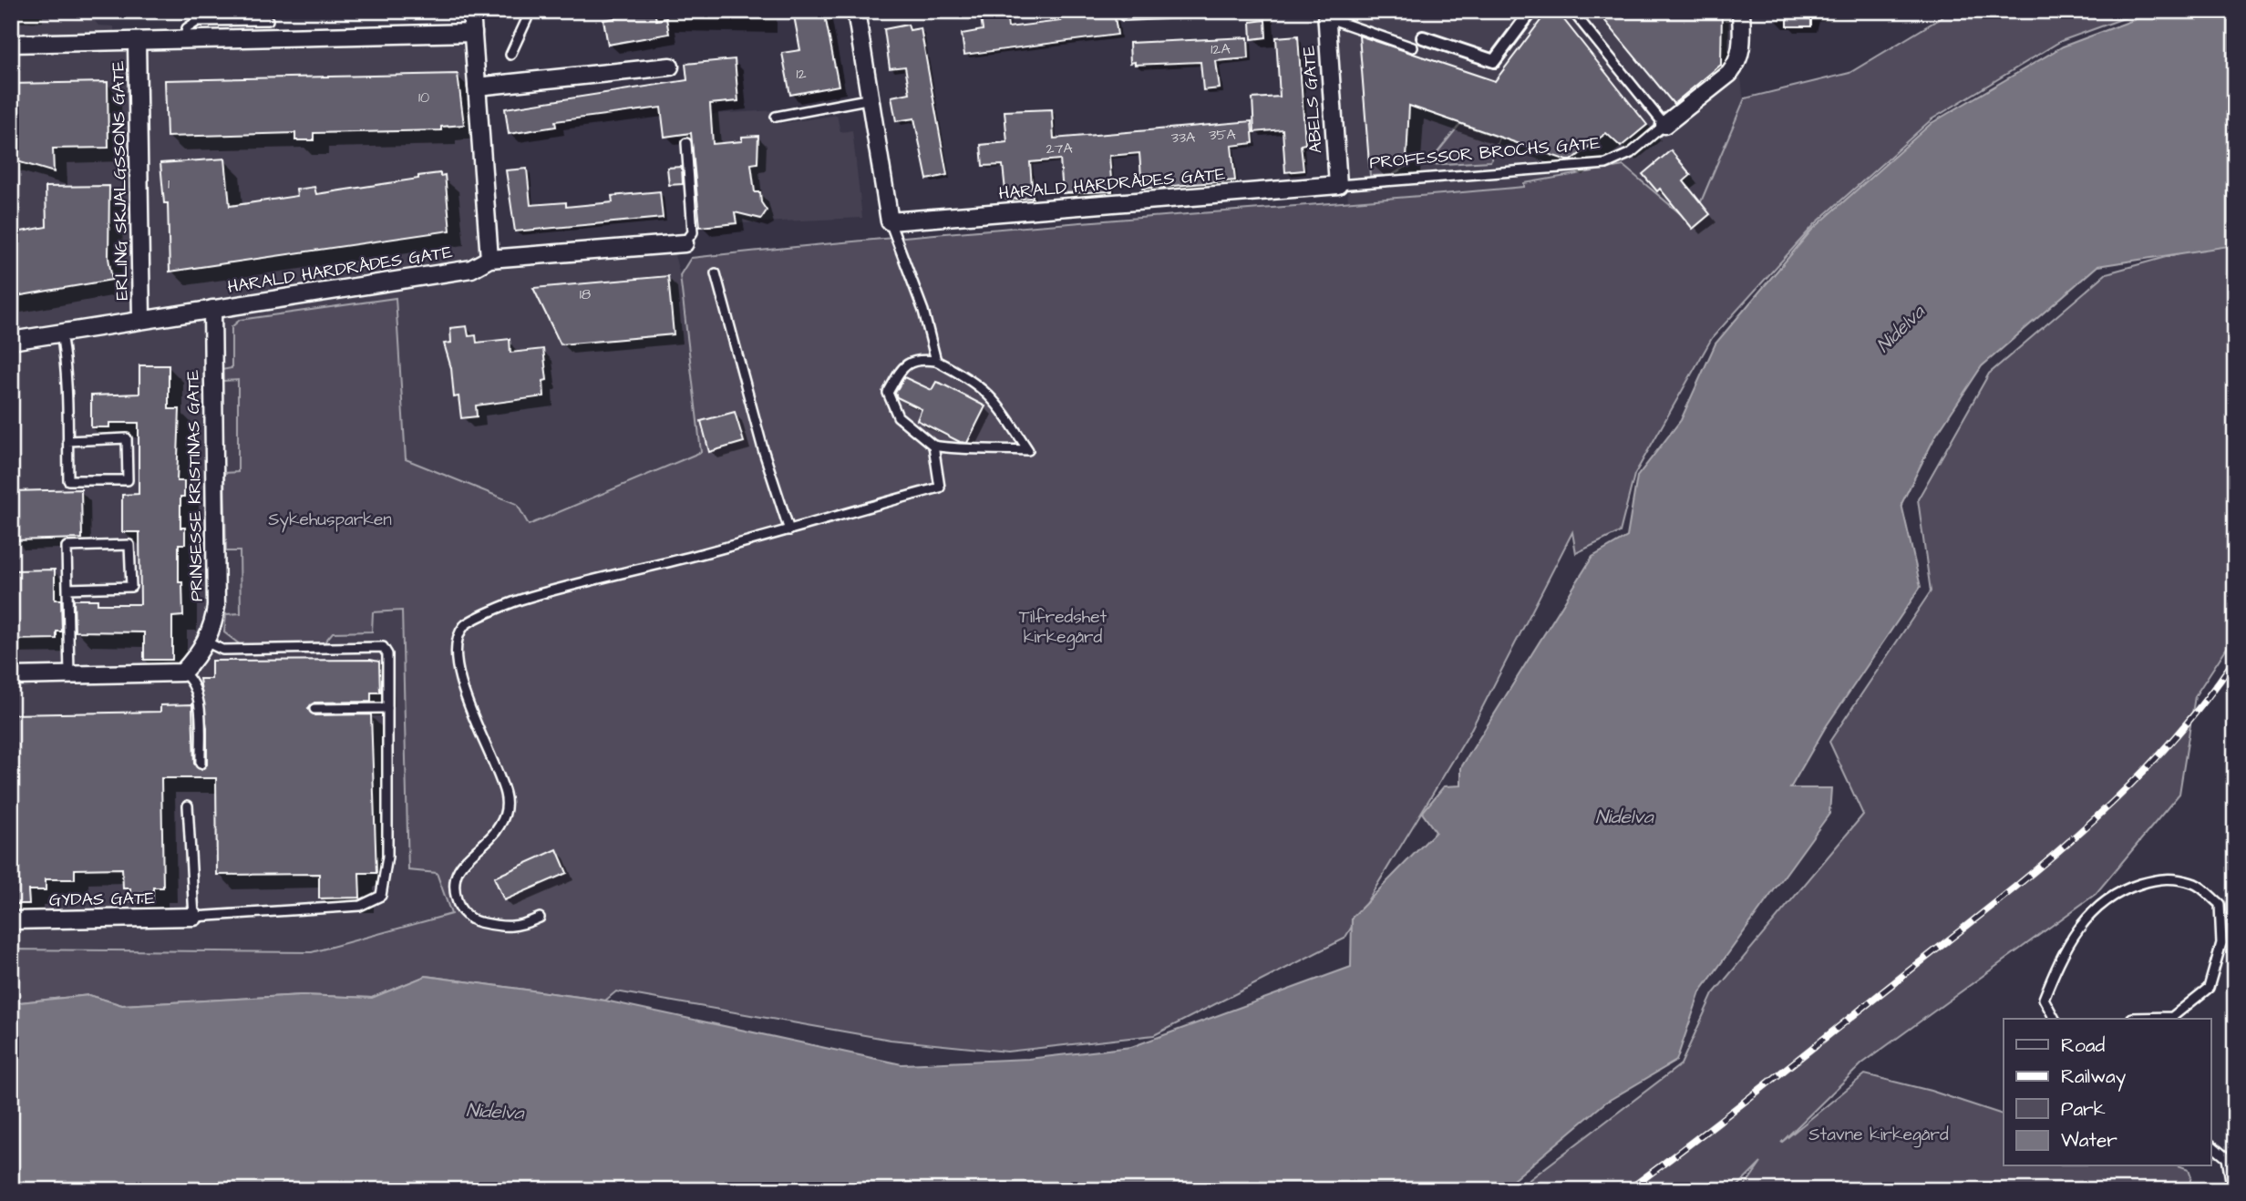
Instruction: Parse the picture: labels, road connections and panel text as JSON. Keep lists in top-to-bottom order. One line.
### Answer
{"streets":{"street":["ABELS GATE","PROFESSOR BROCHS GATE","ERLING SKJALGSSONS GATE","HARALD HARDRÅDES GATE","PRINSESSE KRISTINAS GATE","GYDAS GATE"]},"crossings":[["ABELS GATE","PROFESSOR BROCHS GATE"],["ABELS GATE","HARALD HARDRÅDES GATE"],["PROFESSOR BROCHS GATE","HARALD HARDRÅDES GATE"],["ERLING SKJALGSSONS GATE","HARALD HARDRÅDES GATE"],["HARALD HARDRÅDES GATE","PRINSESSE KRISTINAS GATE"]],"water":["Nidelva"],"parks":["Sykehusparken","Tilfredshet kirkegård","Stavne kirkegård"],"house_numbers":["12A","12","10","35A","33A","27A","1","18"],"legend":["Road","Railway","Park","Water"]}
